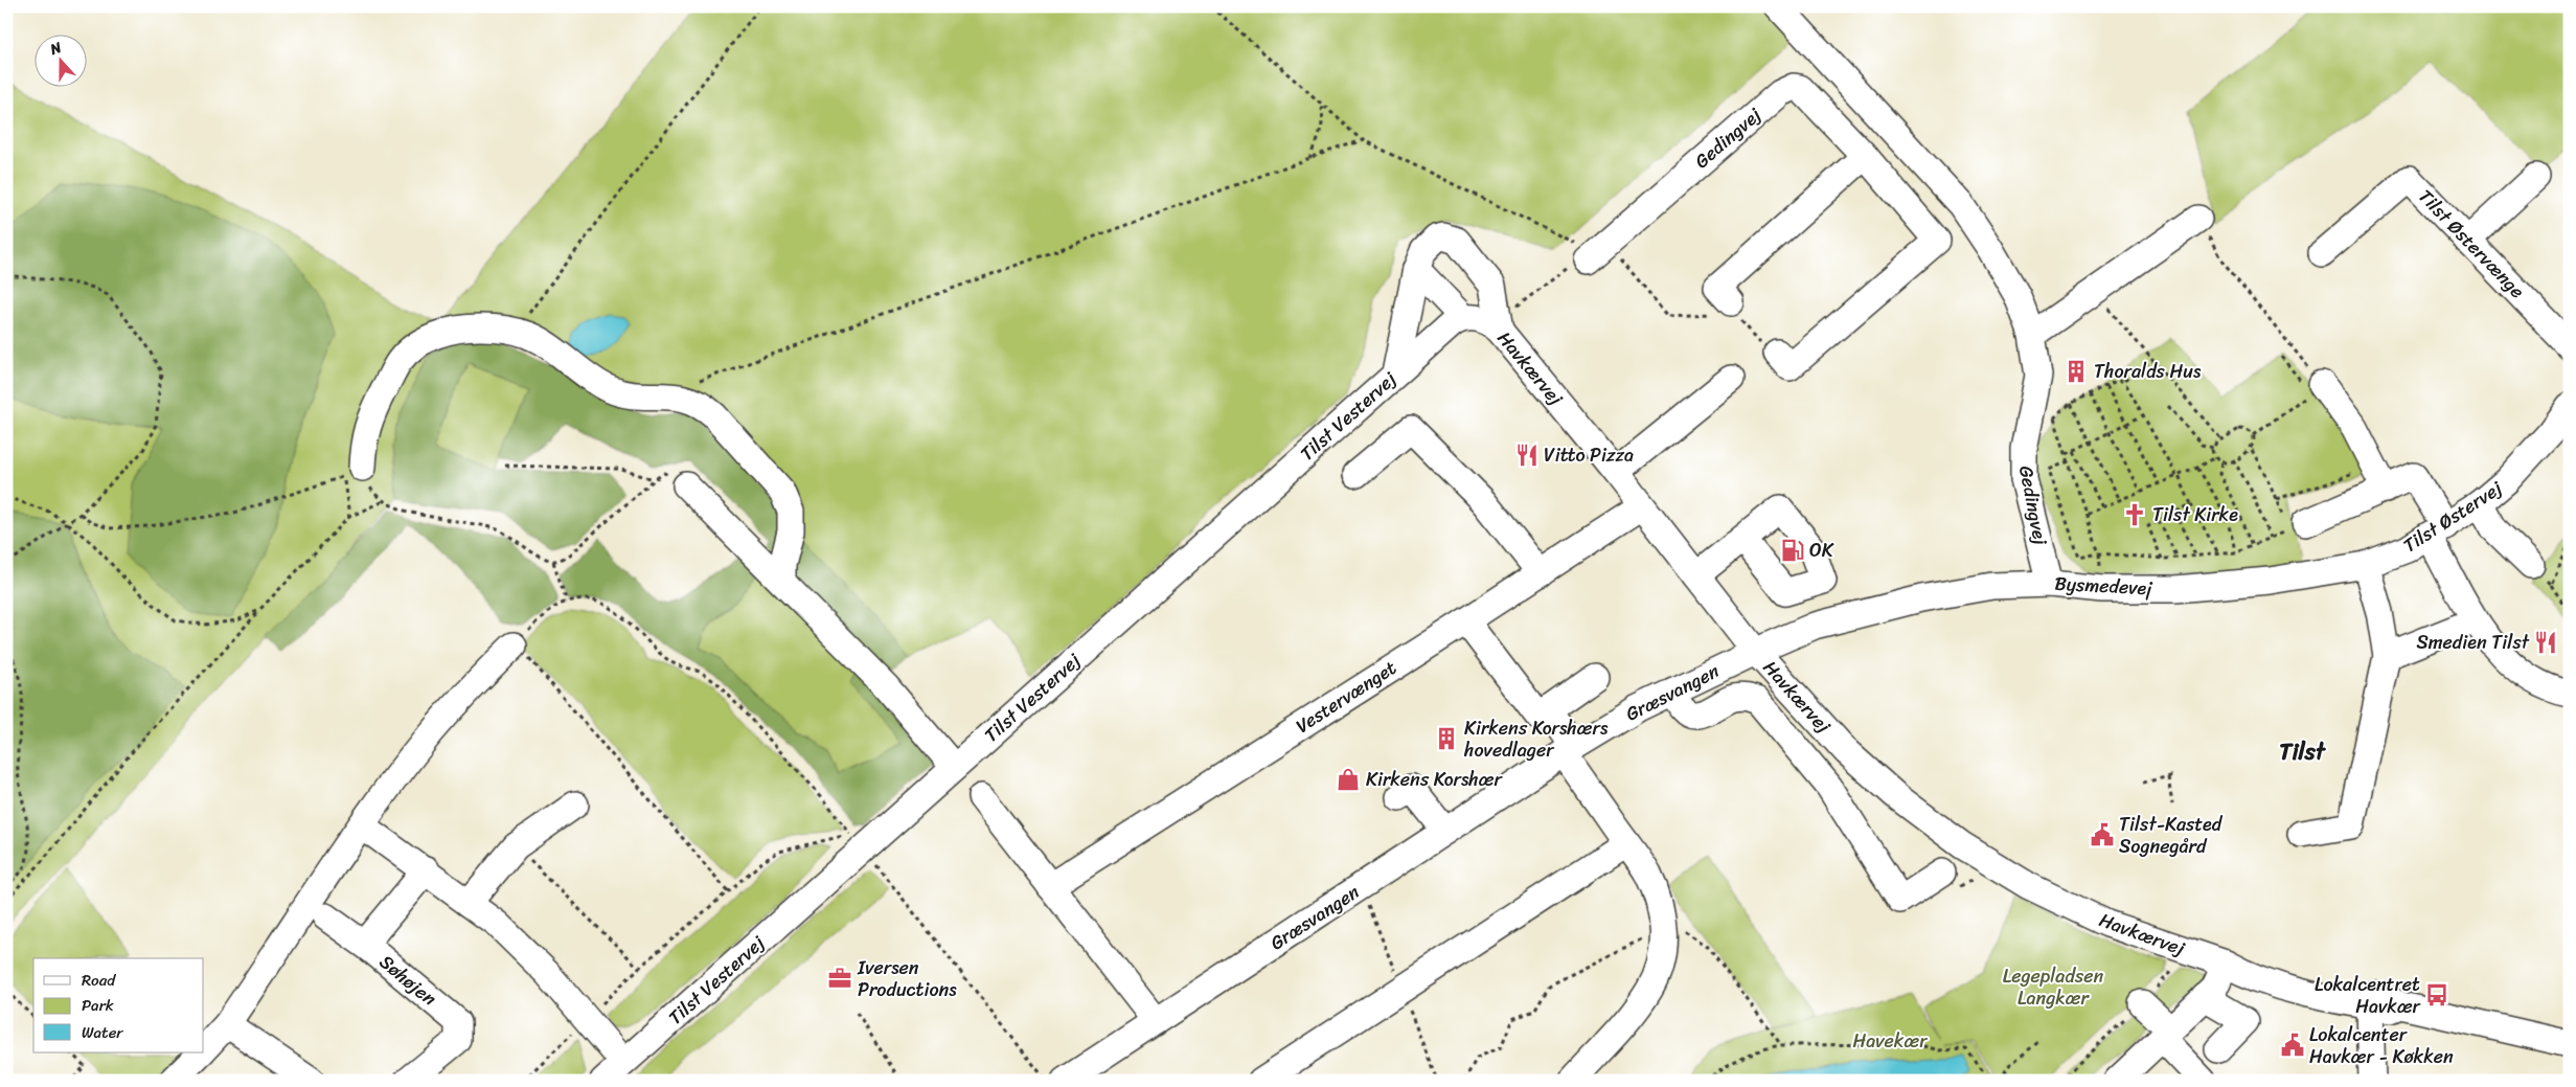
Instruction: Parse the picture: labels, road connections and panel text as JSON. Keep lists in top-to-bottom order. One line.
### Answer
{"streets":{"street":["Gedingvej","Tilst Østervænge","Havkærvej","Tilst Vestervej","Tilst Østervej","Bysmedevej","Græsvangen","Vestervænget","Søhøjen"]},"crossings":[["Gedingvej","Bysmedevej"],["Havkærvej","Tilst Vestervej"],["Havkærvej","Bysmedevej"],["Havkærvej","Græsvangen"],["Havkærvej","Vestervænget"],["Tilst Østervej","Bysmedevej"],["Bysmedevej","Græsvangen"]],"districts":["Tilst"],"parks":["Legepladsen Langkær","Havekær"],"places":{"building":["Thoralds Hus","Kirkens Korshærs hovedlager"],"restaurant":["Vitto Pizza","Smedien Tilst"],"church":["Tilst Kirke"],"fuel station":["OK"],"shop":["Kirkens Korshær"],"public building":["Tilst-Kasted Sognegård","Lokalcenter Havkær - Køkken"],"office":["Iversen Productions"],"bus stop":["Lokalcentret Havkær"]},"legend":["Road","Park","Water"],"north":"top"}
